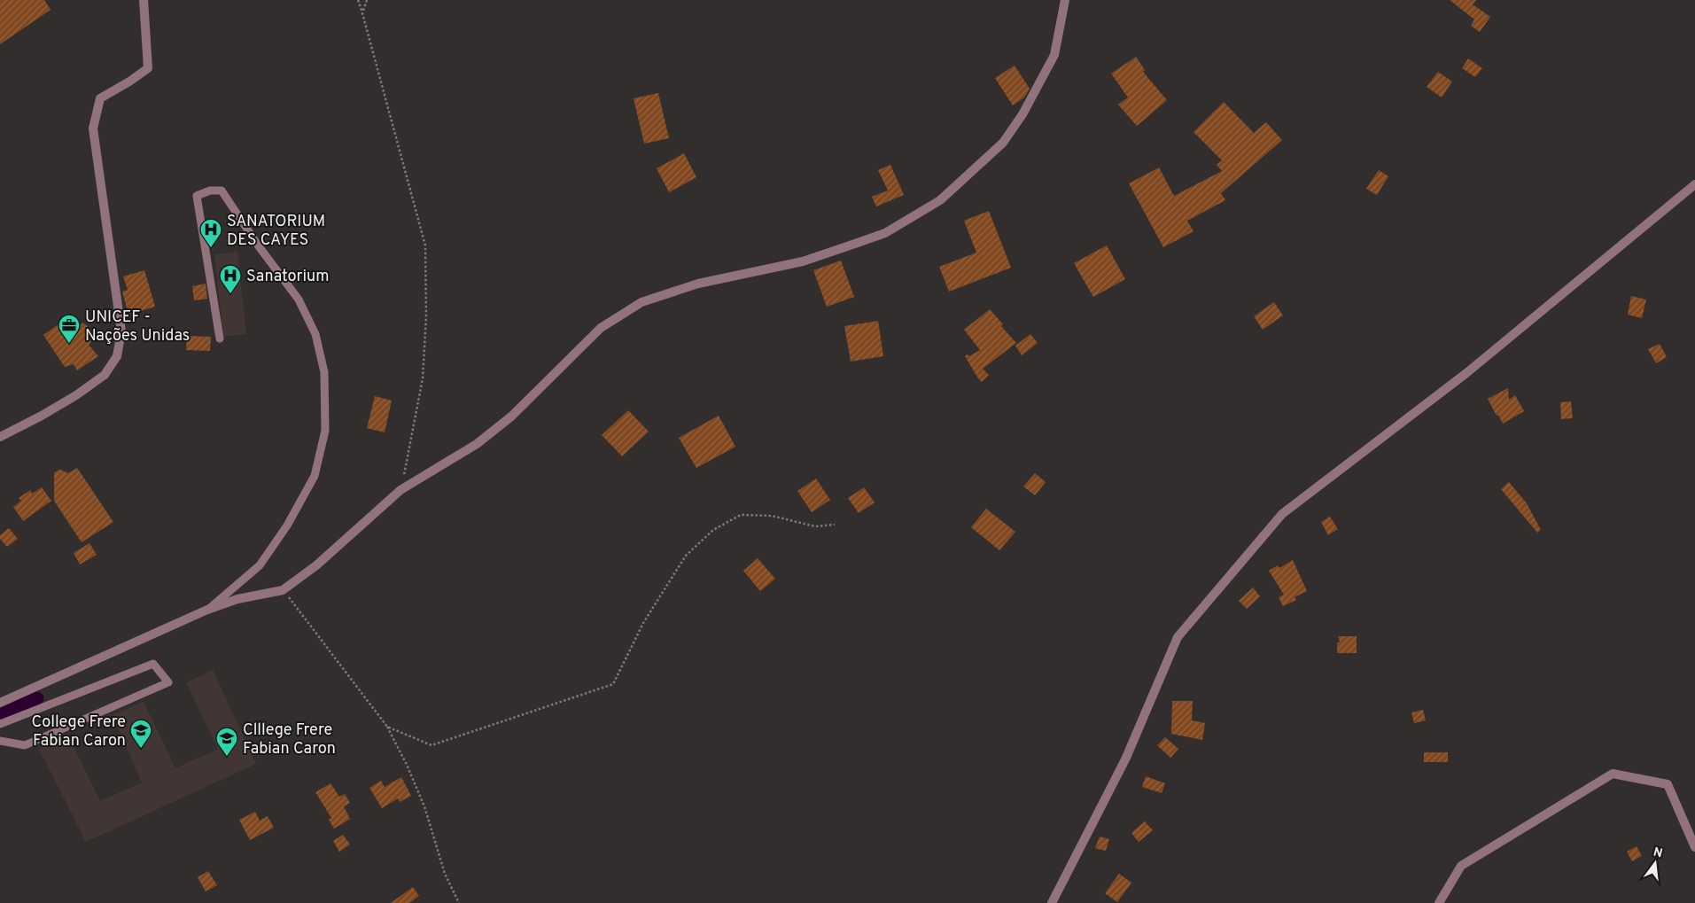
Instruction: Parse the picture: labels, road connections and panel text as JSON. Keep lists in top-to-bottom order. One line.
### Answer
{"places":{"hospital":["SANATORIUM DES CAYES","Sanatorium"],"office":["UNICEF - Nações Unidas"],"school or university":["College Frere Fabian Caron","Clllege Frere Fabian Caron"]},"north":"top"}
